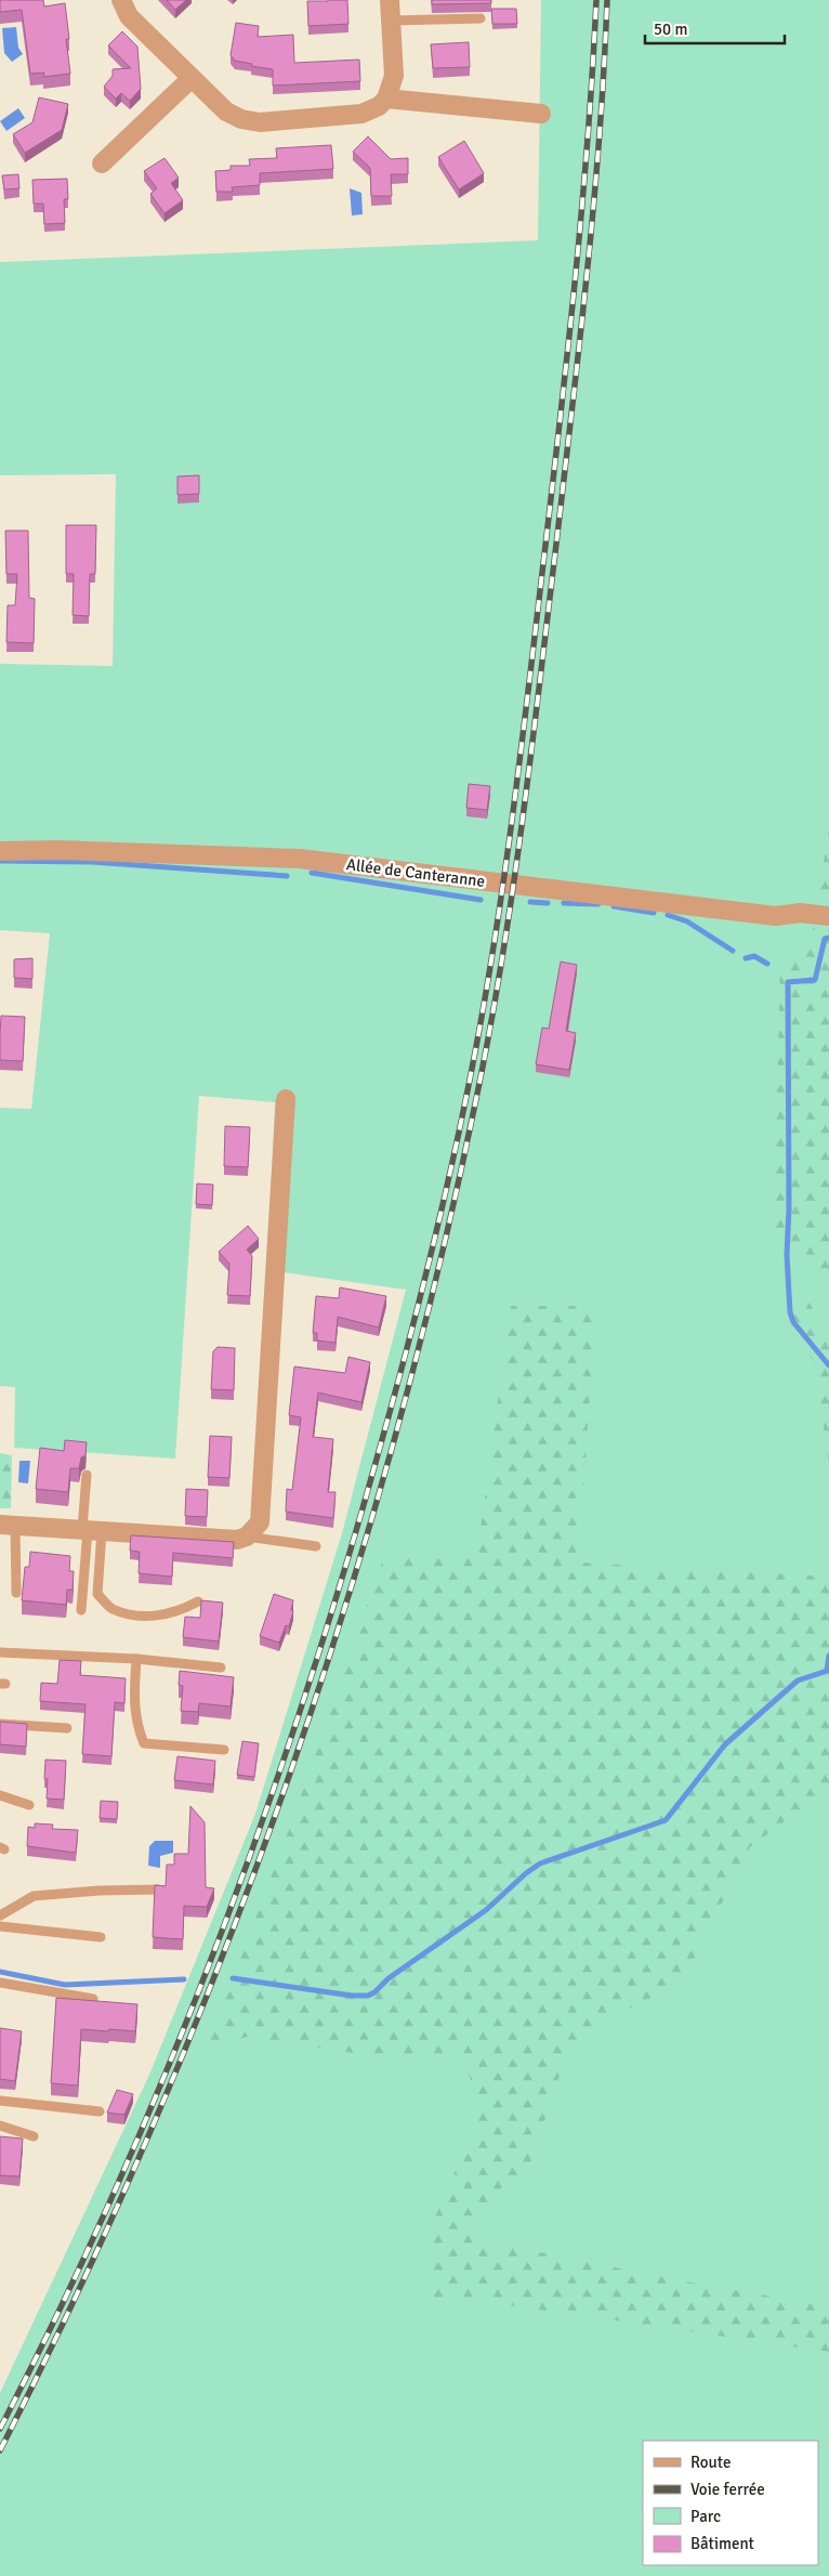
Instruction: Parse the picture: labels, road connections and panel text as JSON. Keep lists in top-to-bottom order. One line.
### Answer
{"streets":{"street":["Allée de Canteranne"]},"legend":["Route","Voie ferrée","Parc","Bâtiment"],"scale_bar":"50 m"}
